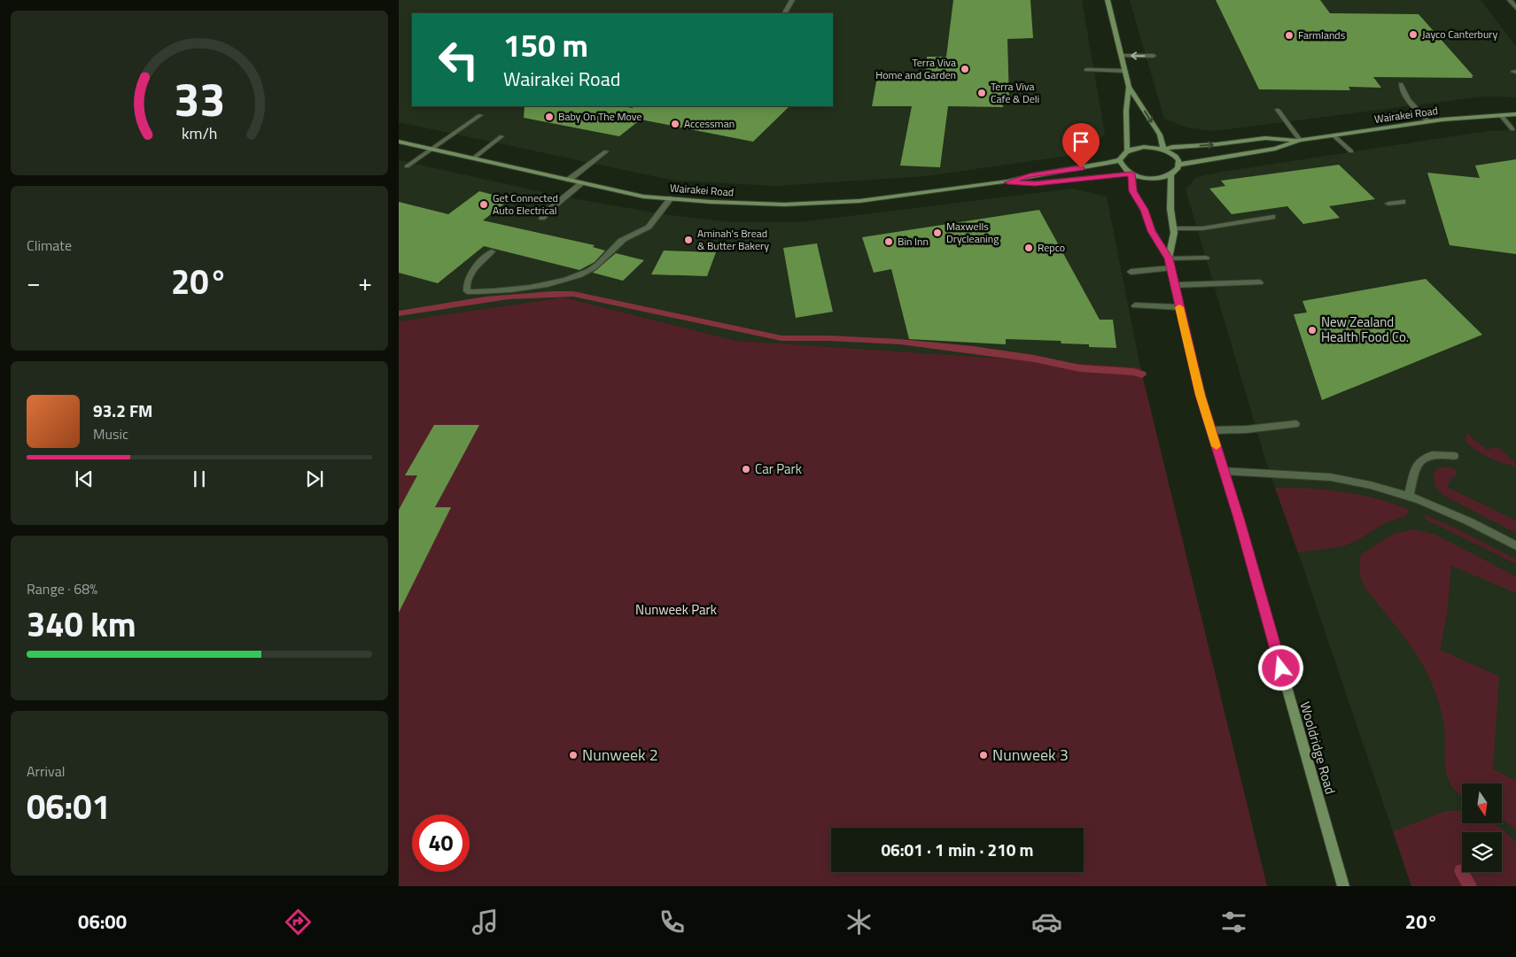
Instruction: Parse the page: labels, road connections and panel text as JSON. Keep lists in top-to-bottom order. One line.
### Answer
{"streets":{"street":["Wairakei Road","Wooldridge Road"]},"crossings":[["Wairakei Road","Wooldridge Road"]],"parks":["Nunweek Park"],"places":["Jayco Canterbury","Farmlands","Terra Viva Home and Garden","Terra Viva Cafe & Deli","Baby On The Move","Accessman","Get Connected Auto Electrical","Maxwells Drycleaning","Aminah's Bread & Butter Bakery","Bin Inn","Repco","New Zealand Health Food Co.","Car Park","Nunweek 2","Nunweek 3"],"north":"bottom","page":{"turn":["150 m","Wairakei Road"],"tile":["Climate",["Range · 68%","340 km"],["Arrival","06:01"]],"heat":["−","20°","+"],"song":["93.2 FM","Music"],"limit":"40","trip":"06:01 · 1 min · 210 m","tabs":["06:00","20°"],"gauge":["33","km/h"]}}
